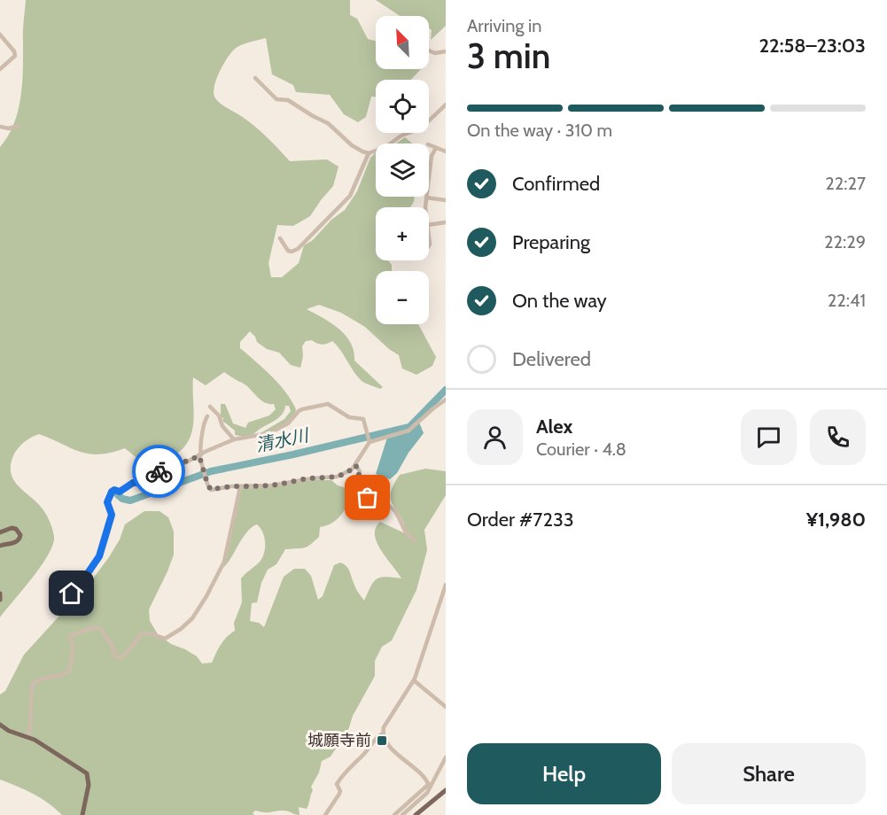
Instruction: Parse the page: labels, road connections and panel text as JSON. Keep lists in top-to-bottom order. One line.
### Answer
{"water":["清水川"],"places":{"transit":["城願寺前"]},"north":"top left","page":{"heading":["3 min","Arriving in","22:58–23:03"],"panel":["Alex","Courier · 4.8","Order #7233","¥1,980"],"map_buttons":["+","−"],"bar":"On the way · 310 m","list":[["Confirmed","22:27"],["Preparing","22:29"],["On the way","22:41"],"Delivered"],"buttons":["Help","Share"]}}
